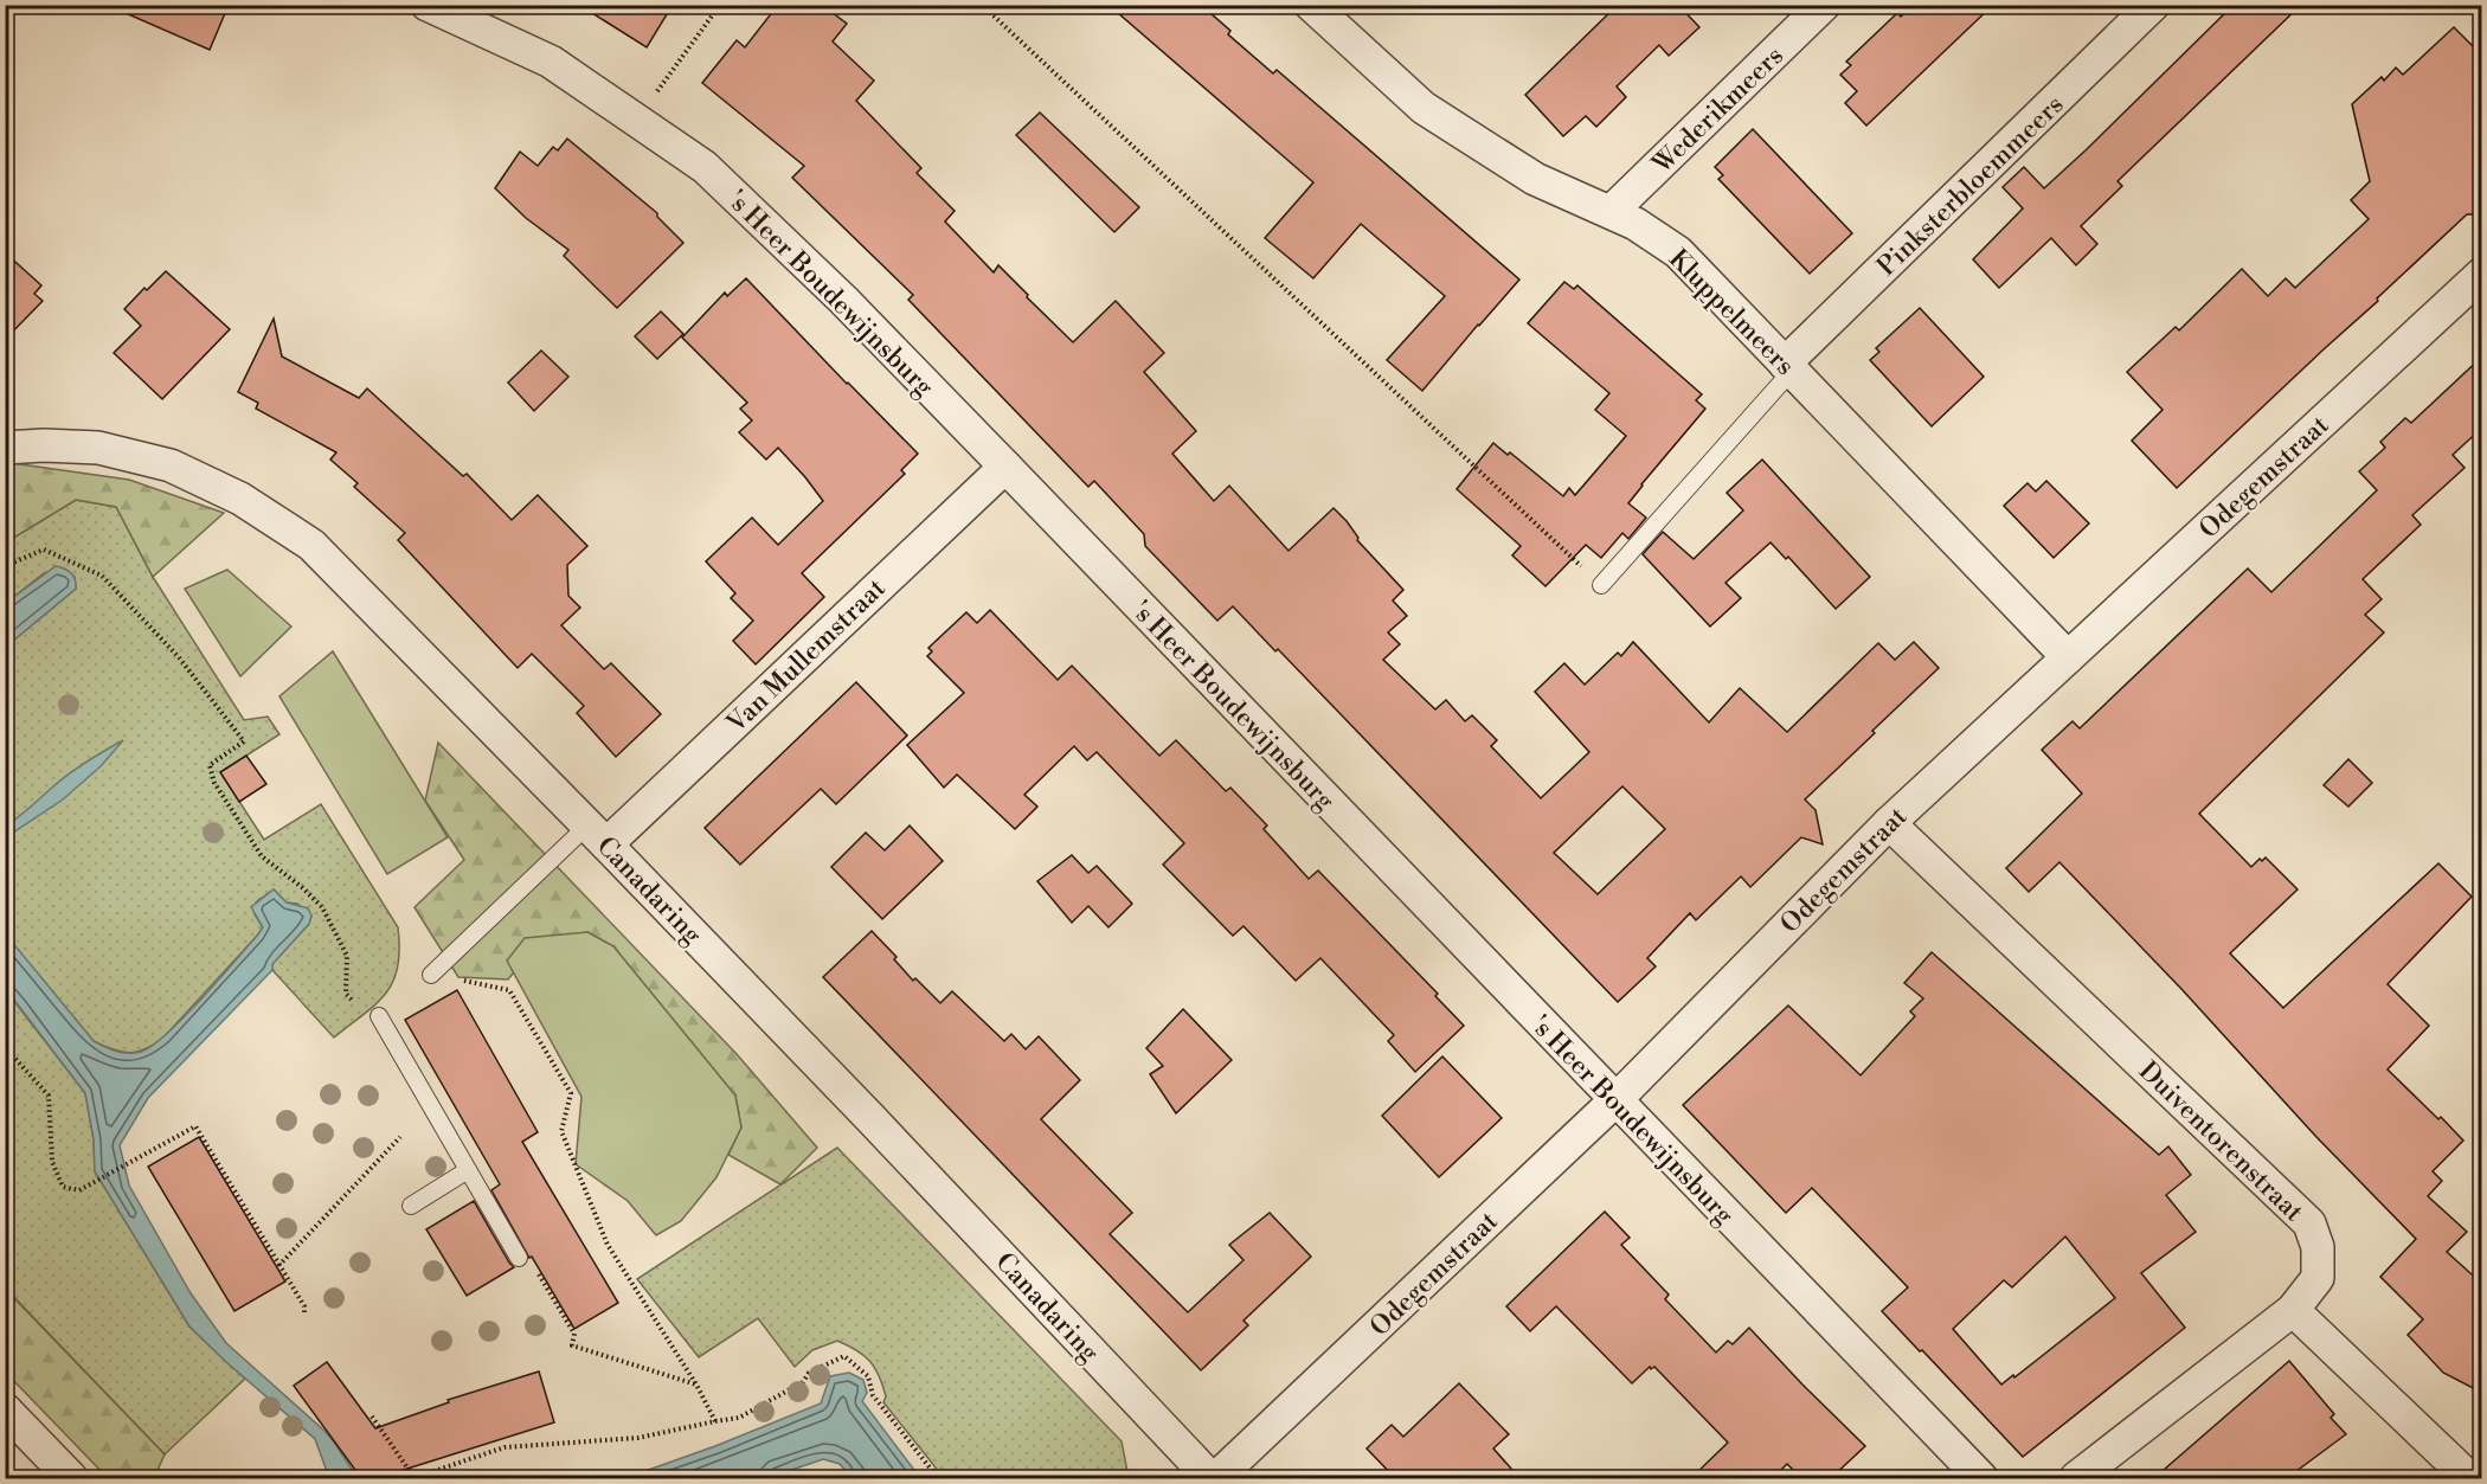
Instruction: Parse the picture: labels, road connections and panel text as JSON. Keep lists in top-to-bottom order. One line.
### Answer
{"streets":{"street":["Wederikmeers","Pinksterbloemmeers","'s Heer Boudewijnsburg","Kluppelmeers","Odegemstraat","Van Mullemstraat","Canadaring","Duiventorenstraat"]},"crossings":[["Wederikmeers","Kluppelmeers"],["Pinksterbloemmeers","Kluppelmeers"],["'s Heer Boudewijnsburg","Odegemstraat"],["'s Heer Boudewijnsburg","Van Mullemstraat"],["Kluppelmeers","Odegemstraat"],["Odegemstraat","Duiventorenstraat"],["Van Mullemstraat","Canadaring"]]}
